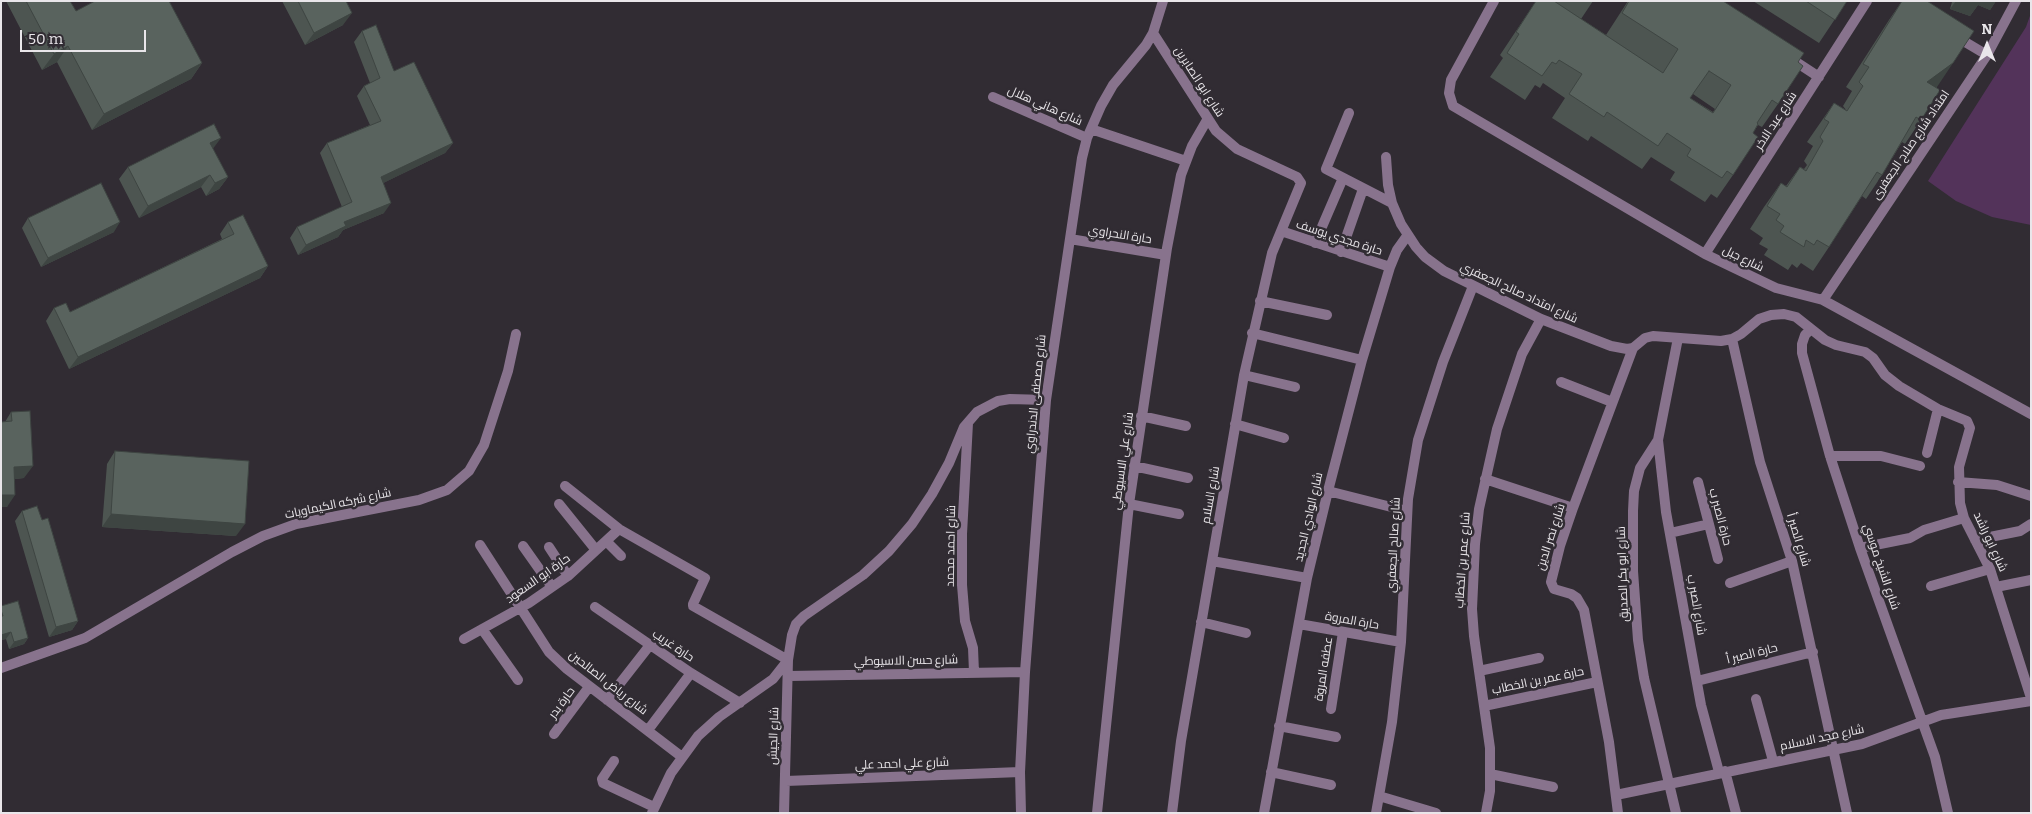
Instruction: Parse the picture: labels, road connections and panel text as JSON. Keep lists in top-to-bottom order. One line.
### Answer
{"streets":{"street":["شارع ابو الصابرين","شارع هاني هلال","شارع عبد الاخر","امتداد شارع صلاح الجعفرى","حارة النحراوي","حارة مجدي يوسف","شارع جبل","شارع امتداد صالح الجعفري","شارع مصطفى الدندراوي","شارع علي الاسيوطي","شارع السلام","شارع شركه الكيماويات","شارع الوادي الجديد","حارة الصبر ب","شارع نصر الدين","شارع الصبر أ","شارع ابو راشد","شارع صالح الجعفري","شارع احمد محمد","شارع عمر بن الخطاب","شارع الشيخ موسي","شارع ابو بكر الصديق","حارة ابو السعود","شارع الصبر ب","حارة المروة","حارة غريب","حارة الصبر أ","شارع حسن الاسيوطي","عطفه المروة","حارة عمر بن الخطاب","شارع رياض الصالحين","حارة بدر","شارع الجيش","شارع مجد الاسلام","شارع علي احمد علي"]},"crossings":[["شارع ابو الصابرين","شارع مصطفى الدندراوي"],["شارع ابو الصابرين","شارع علي الاسيوطي"],["شارع ابو الصابرين","شارع السلام"],["شارع هاني هلال","شارع مصطفى الدندراوي"],["شارع هاني هلال","شارع علي الاسيوطي"],["شارع عبد الاخر","شارع جبل"],["امتداد شارع صلاح الجعفرى","شارع جبل"],["حارة النحراوي","شارع مصطفى الدندراوي"],["حارة النحراوي","شارع علي الاسيوطي"],["حارة مجدي يوسف","شارع السلام"],["حارة مجدي يوسف","شارع الوادي الجديد"],["شارع امتداد صالح الجعفري","شارع الوادي الجديد"],["شارع امتداد صالح الجعفري","شارع نصر الدين"],["شارع امتداد صالح الجعفري","شارع صالح الجعفري"],["شارع امتداد صالح الجعفري","شارع عمر بن الخطاب"],["شارع مصطفى الدندراوي","شارع حسن الاسيوطي"],["شارع مصطفى الدندراوي","شارع علي احمد علي"],["شارع الوادي الجديد","حارة المروة"],["شارع نصر الدين","حارة عمر بن الخطاب"],["شارع نصر الدين","شارع مجد الاسلام"],["شارع الصبر أ","حارة الصبر أ"],["شارع الصبر أ","شارع مجد الاسلام"],["شارع ابو راشد","شارع مجد الاسلام"],["شارع صالح الجعفري","حارة المروة"],["شارع احمد محمد","شارع حسن الاسيوطي"],["شارع احمد محمد","شارع الجيش"],["شارع عمر بن الخطاب","حارة عمر بن الخطاب"],["شارع الشيخ موسي","شارع مجد الاسلام"],["شارع ابو بكر الصديق","شارع الصبر ب"],["شارع ابو بكر الصديق","شارع مجد الاسلام"],["حارة ابو السعود","شارع رياض الصالحين"],["شارع الصبر ب","حارة الصبر أ"],["شارع الصبر ب","شارع مجد الاسلام"],["حارة المروة","عطفه المروة"],["شارع حسن الاسيوطي","شارع الجيش"],["شارع رياض الصالحين","حارة بدر"],["شارع الجيش","شارع علي احمد علي"]],"scale_bar":"50 m","north":"top"}
